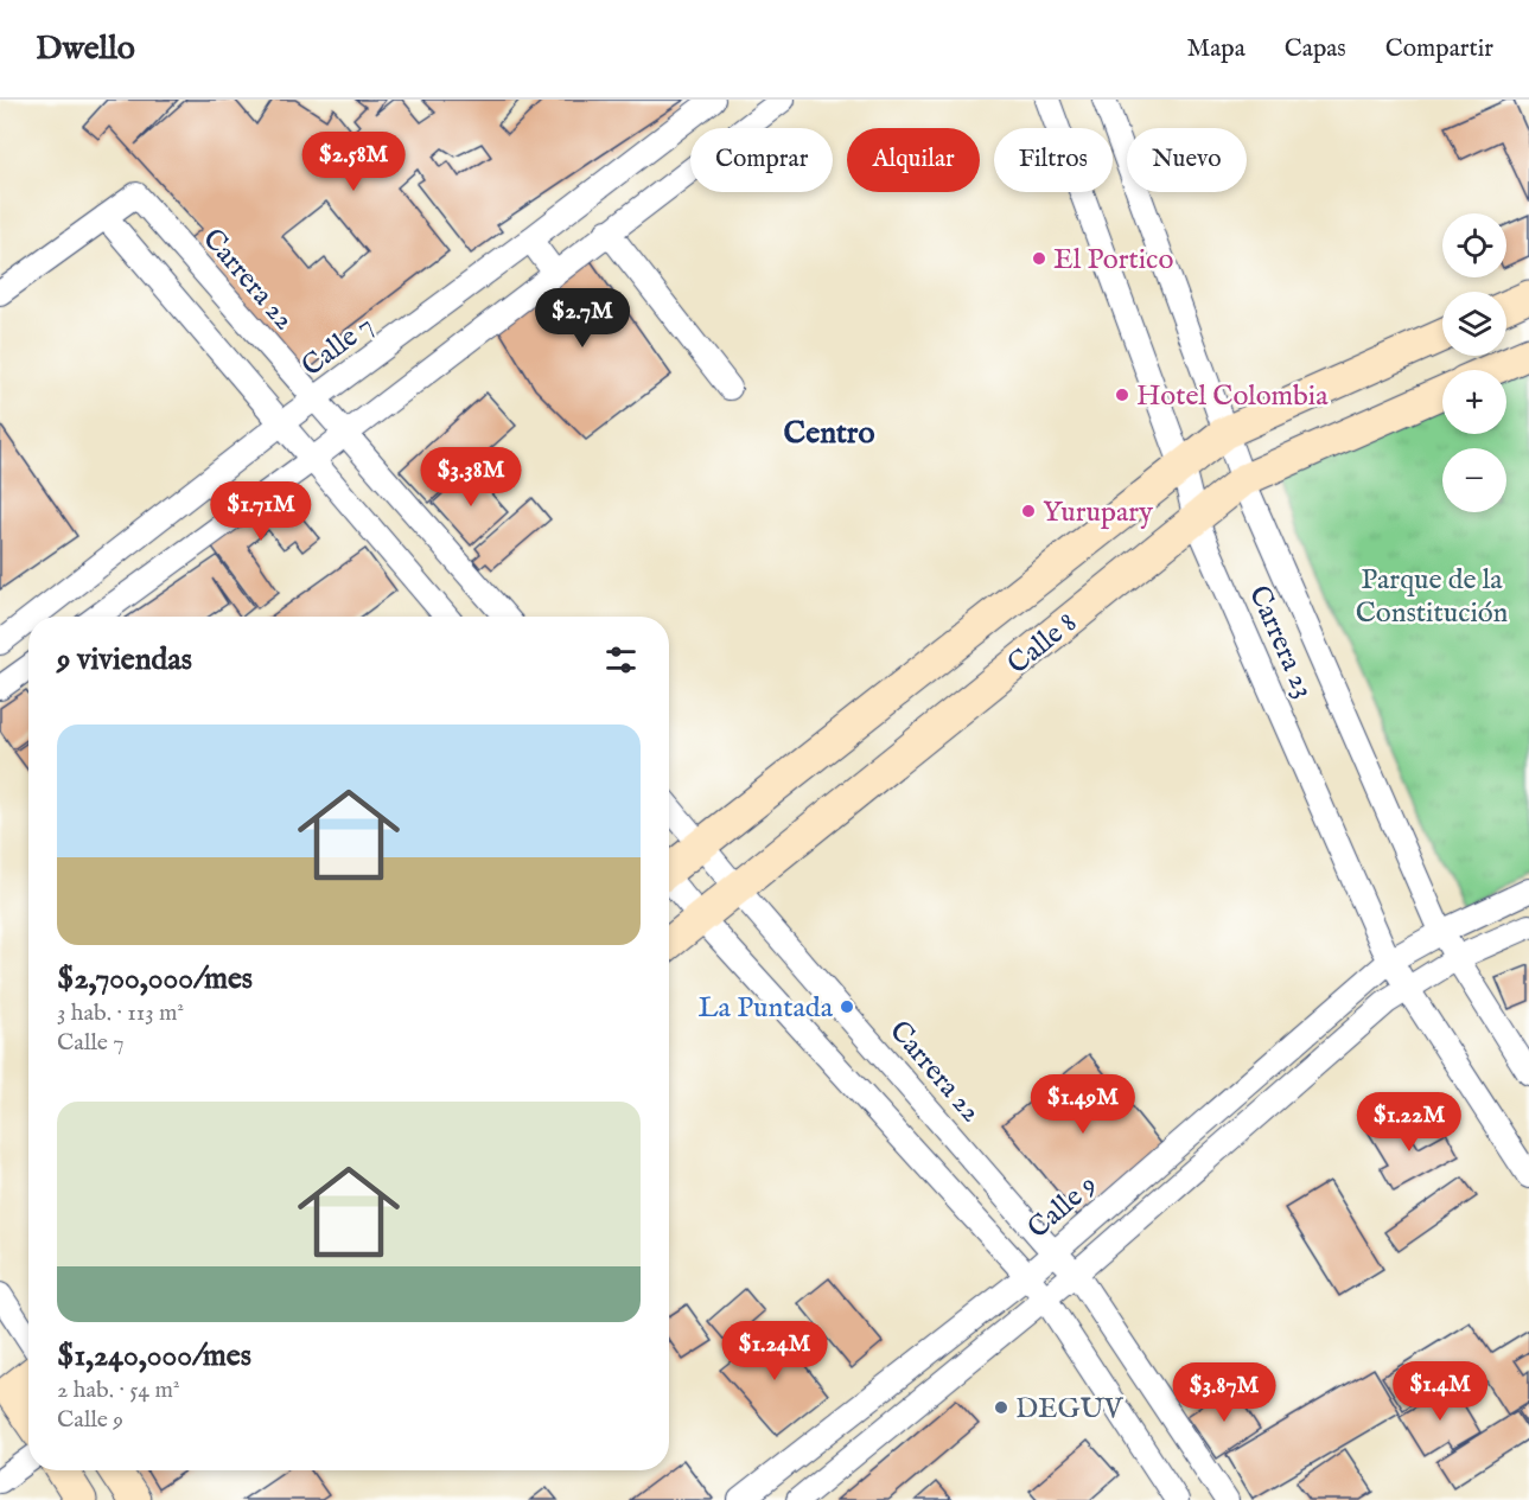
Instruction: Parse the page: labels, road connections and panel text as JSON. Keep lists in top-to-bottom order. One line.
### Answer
{"streets":{"main road":["Calle 8"],"street":["Carrera 22","Calle 7","Carrera 23","Calle 9"]},"crossings":[["Carrera 22","Calle 7"],["Carrera 22","Calle 8"],["Carrera 22","Calle 9"],["Carrera 23","Calle 8"],["Carrera 23","Calle 9"]],"districts":["Centro"],"parks":["Parque de la Constitución"],"places":["El Portico","Hotel Colombia","Yurupary","La Puntada","DEGUV"],"page":{"header":"Dwello","nav":["Mapa","Capas","Compartir"],"chip":["Comprar","Alquilar","Filtros","Nuevo"],"price":["$2.58M","$2.7M","$3.38M","$1.71M","$1.49M","$1.22M","$1.24M","$1.4M","$3.87M"],"map_buttons":["+","−"],"heading":"9 viviendas","list":[{"name":"$2,700,000/mes","note":"3 hab. · 113 m² · Calle 7"},{"name":"$1,240,000/mes","note":"2 hab. · 54 m² · Calle 9"}]}}
